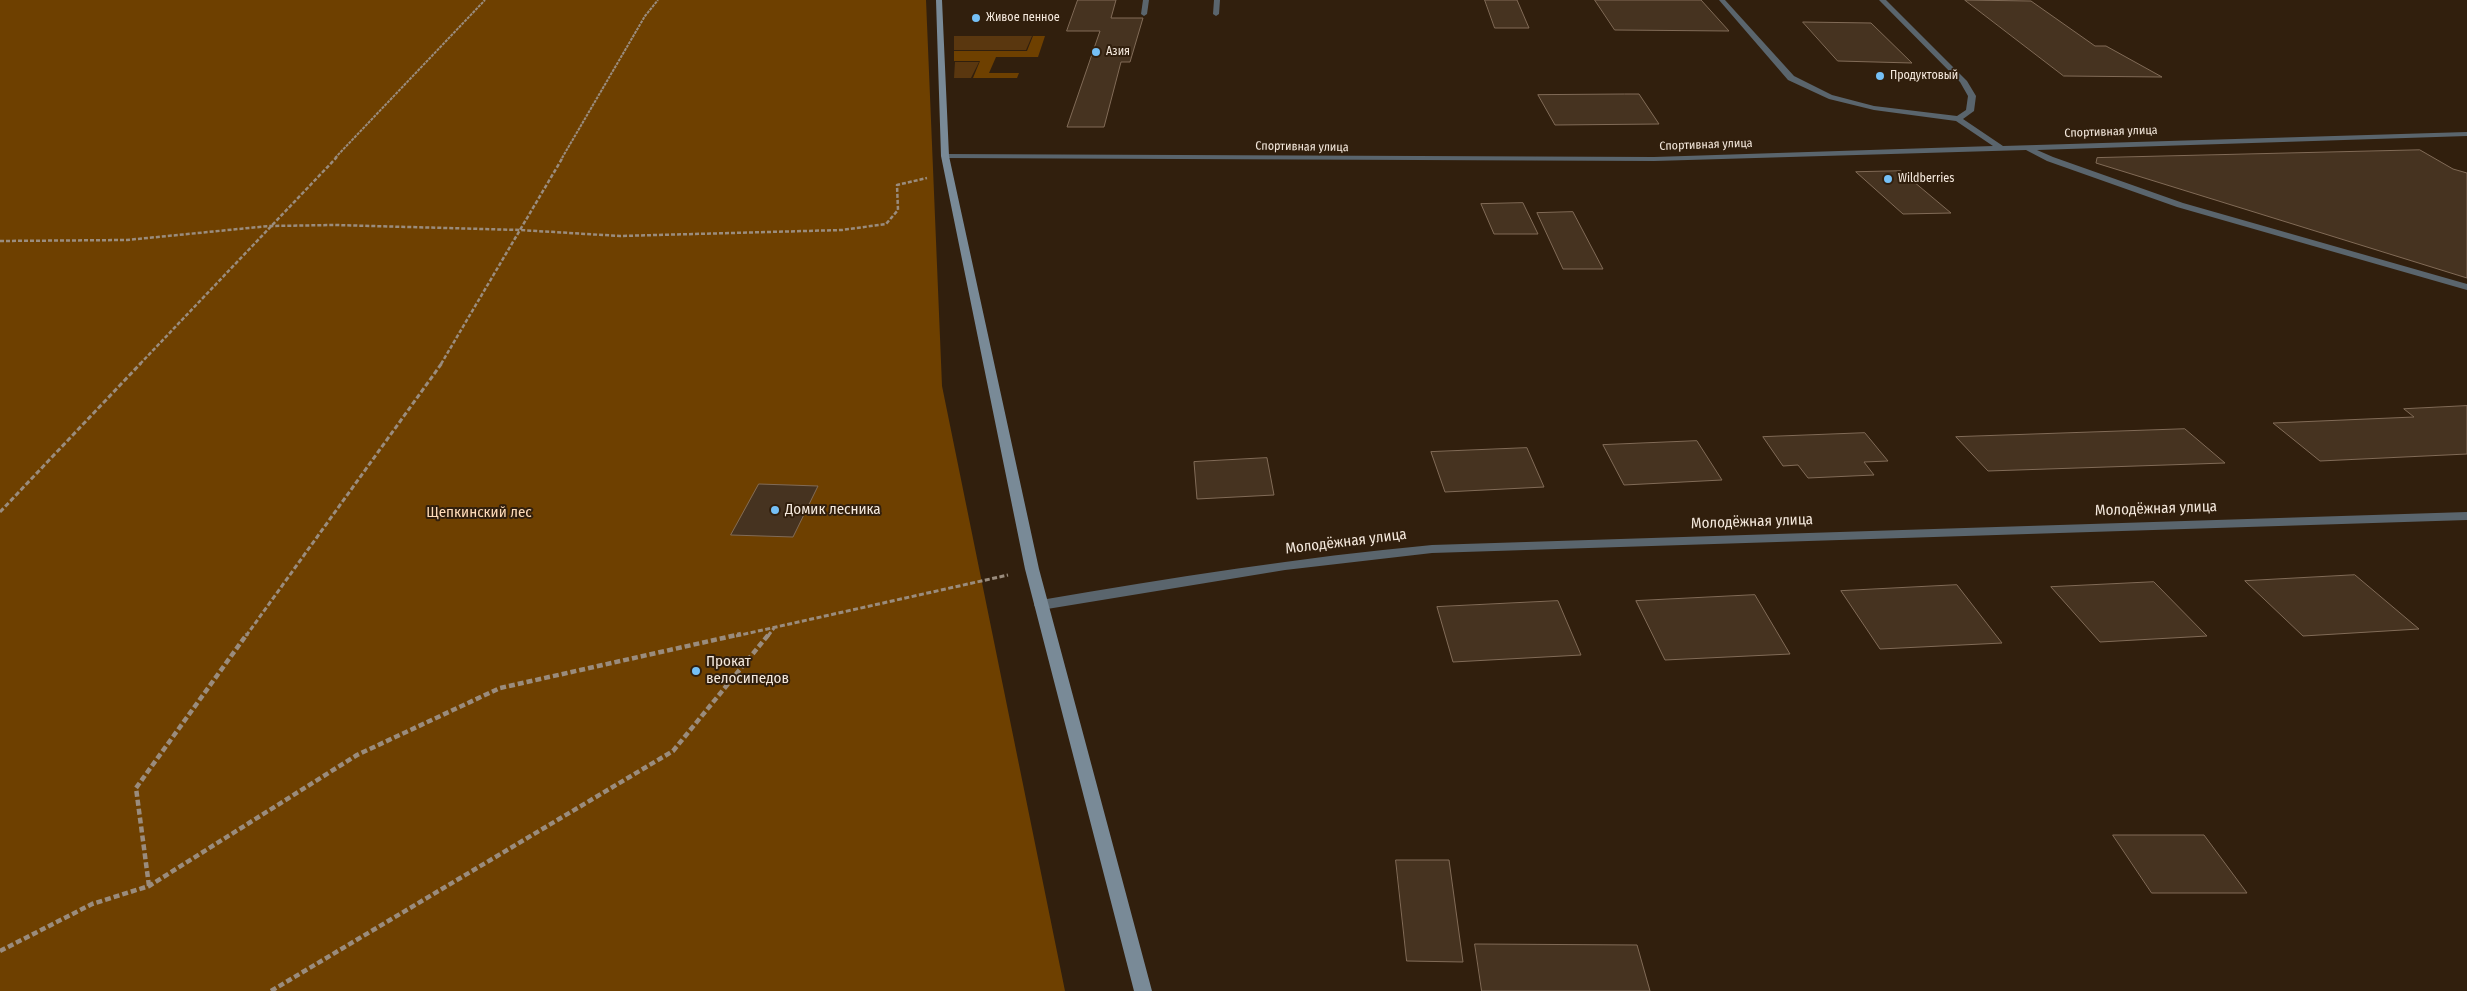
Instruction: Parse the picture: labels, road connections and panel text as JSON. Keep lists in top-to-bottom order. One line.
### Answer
{"streets":{"street":["Спортивная улица","Молодёжная улица"]},"parks":["Щепкинский лес"],"places":["Живое пенное","Азия","Продуктовый","Wildberries","Домик лесника","Прокат велосипедов"]}
